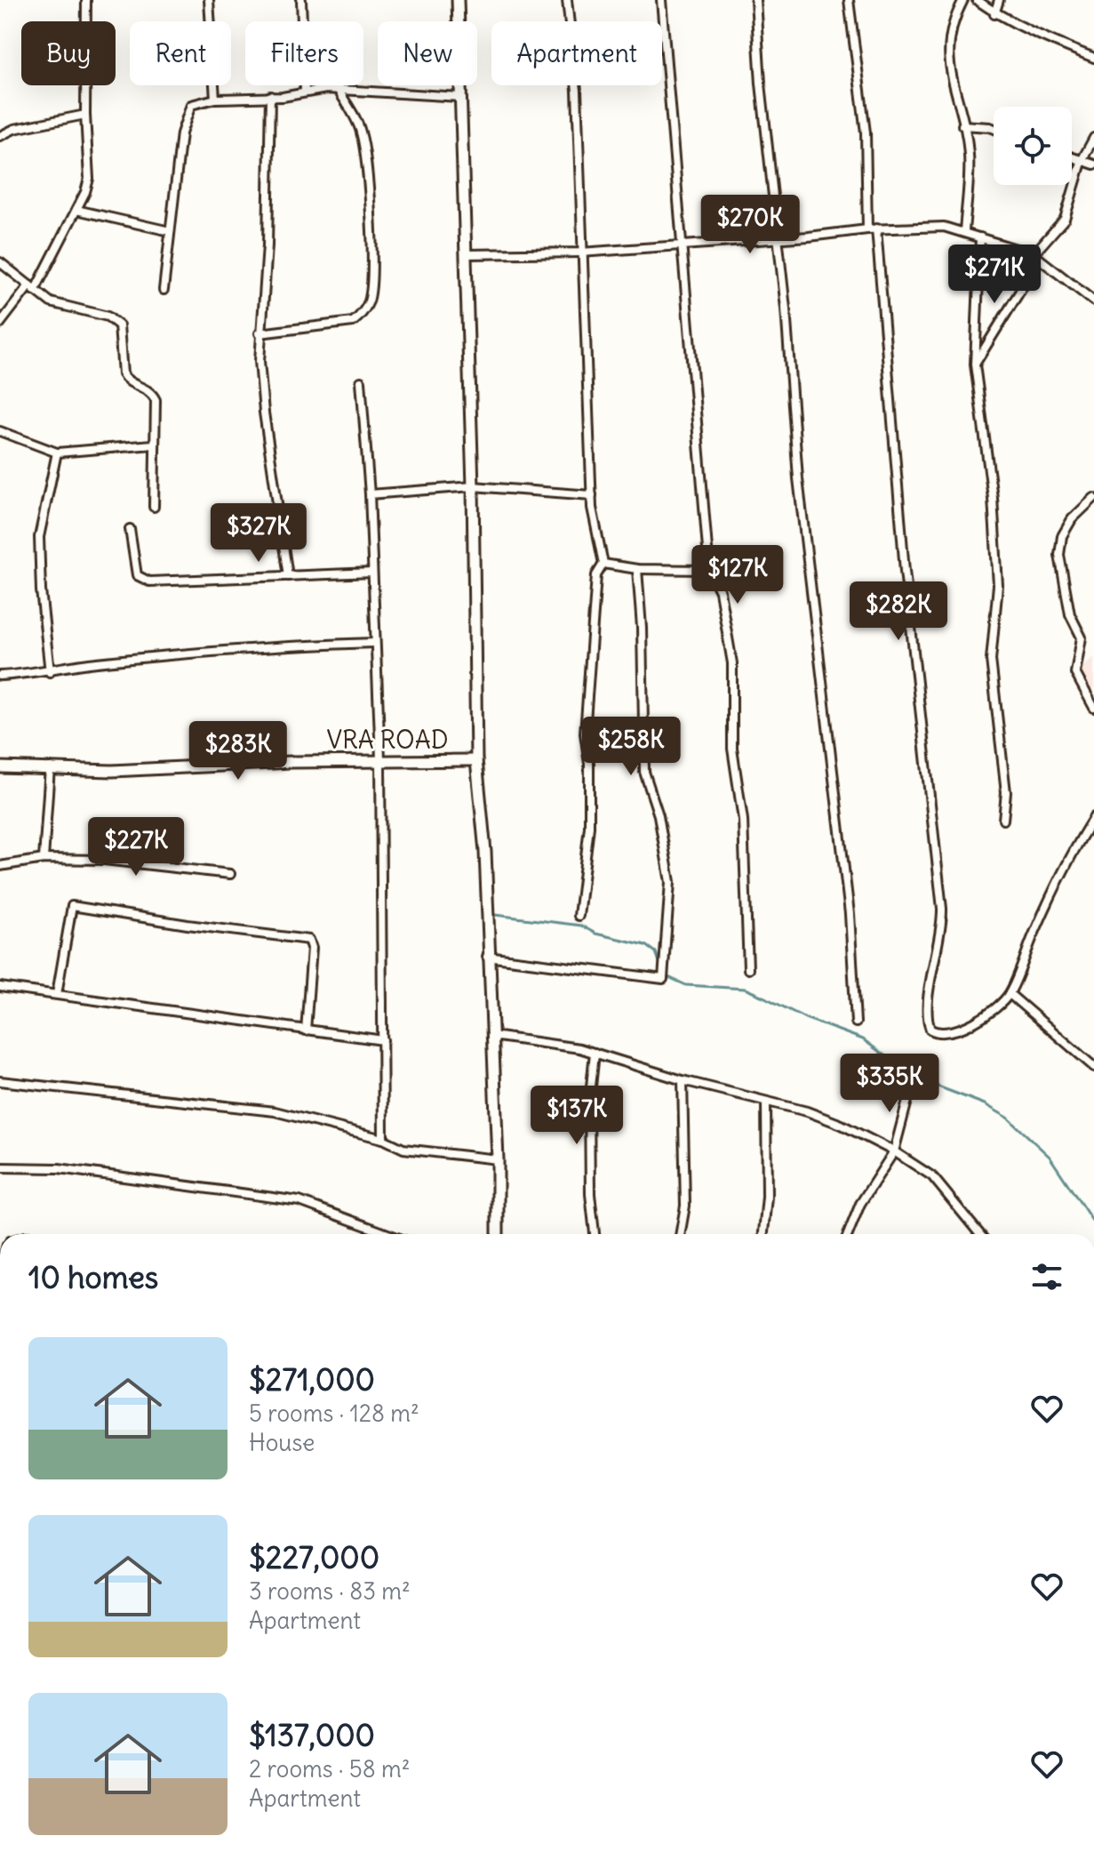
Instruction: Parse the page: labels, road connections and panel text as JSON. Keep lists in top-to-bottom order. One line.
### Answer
{"streets":{"street":["VRA ROAD"]},"page":{"chip":["Buy","Rent","Filters","New","Apartment"],"price":["$270K","$271K","$327K","$127K","$282K","$258K","$283K","$227K","$335K","$137K"],"heading":"10 homes","list":[{"name":"$271,000","note":"5 rooms · 128 m² · House"},{"name":"$227,000","note":"3 rooms · 83 m² · Apartment"},{"name":"$137,000","note":"2 rooms · 58 m² · Apartment"}]}}
